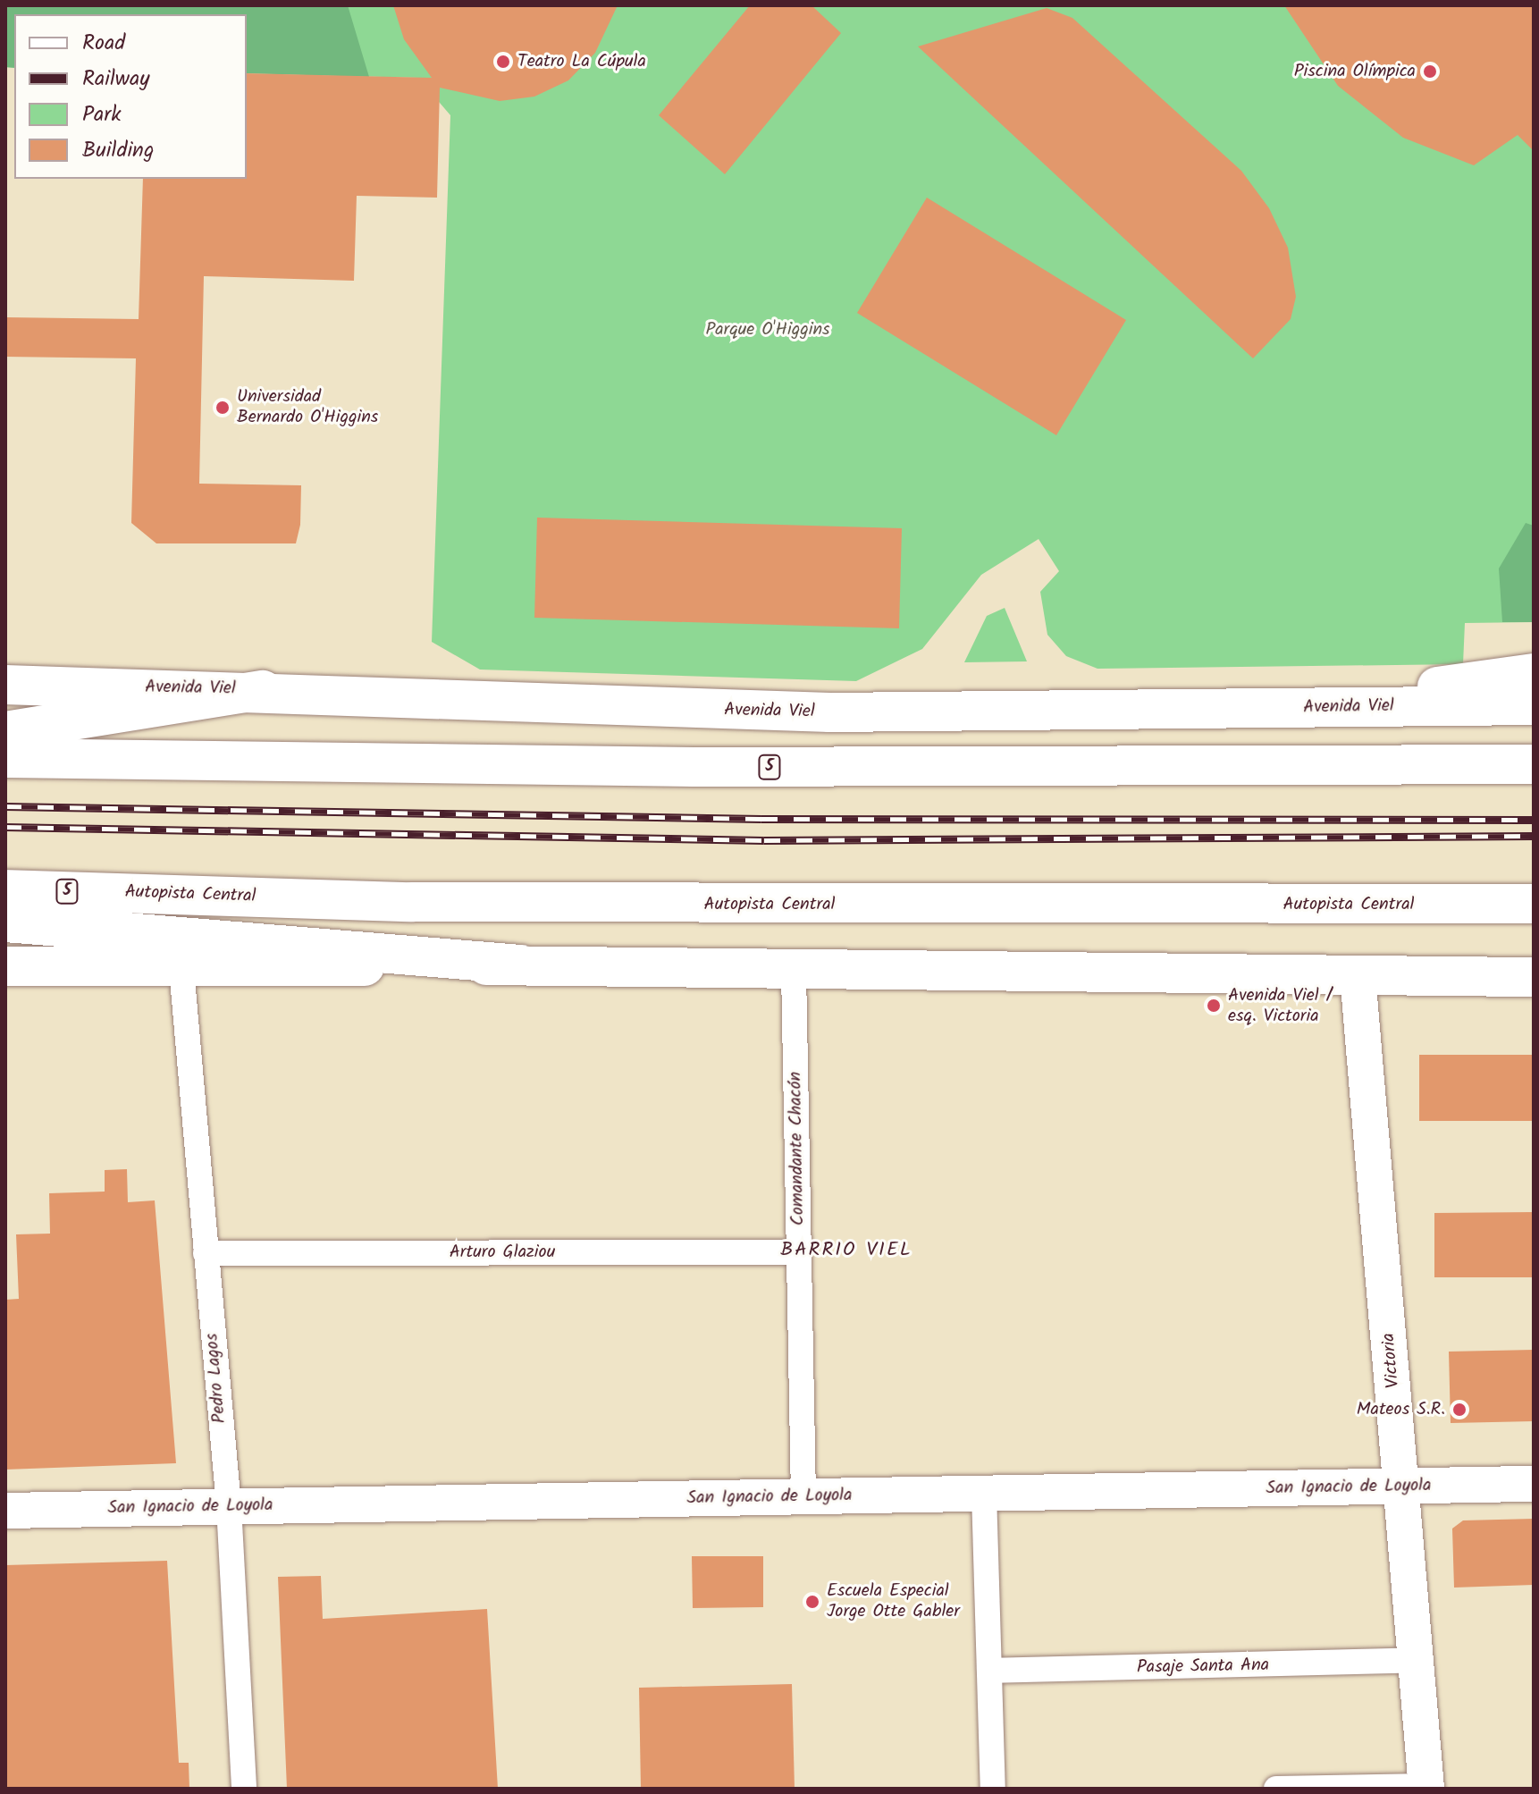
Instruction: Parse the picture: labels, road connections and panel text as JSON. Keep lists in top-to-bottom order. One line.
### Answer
{"streets":{"main road":["Avenida Viel","5","Autopista Central"],"street":["Comandante Chacón","Arturo Glaziou","Victoria","Pedro Lagos","San Ignacio de Loyola","Pasaje Santa Ana"]},"crossings":[["Comandante Chacón","Arturo Glaziou"],["Comandante Chacón","San Ignacio de Loyola"],["Arturo Glaziou","Pedro Lagos"],["Victoria","San Ignacio de Loyola"],["Victoria","Pasaje Santa Ana"],["Pedro Lagos","San Ignacio de Loyola"]],"districts":["BARRIO VIEL"],"parks":["Parque O'Higgins"],"places":["Teatro La Cúpula","Piscina Olímpica","Universidad Bernardo O'Higgins","Avenida Viel / esq. Victoria","Mateos S.R.","Escuela Especial Jorge Otte Gabler"],"legend":["Road","Railway","Park","Building"]}
